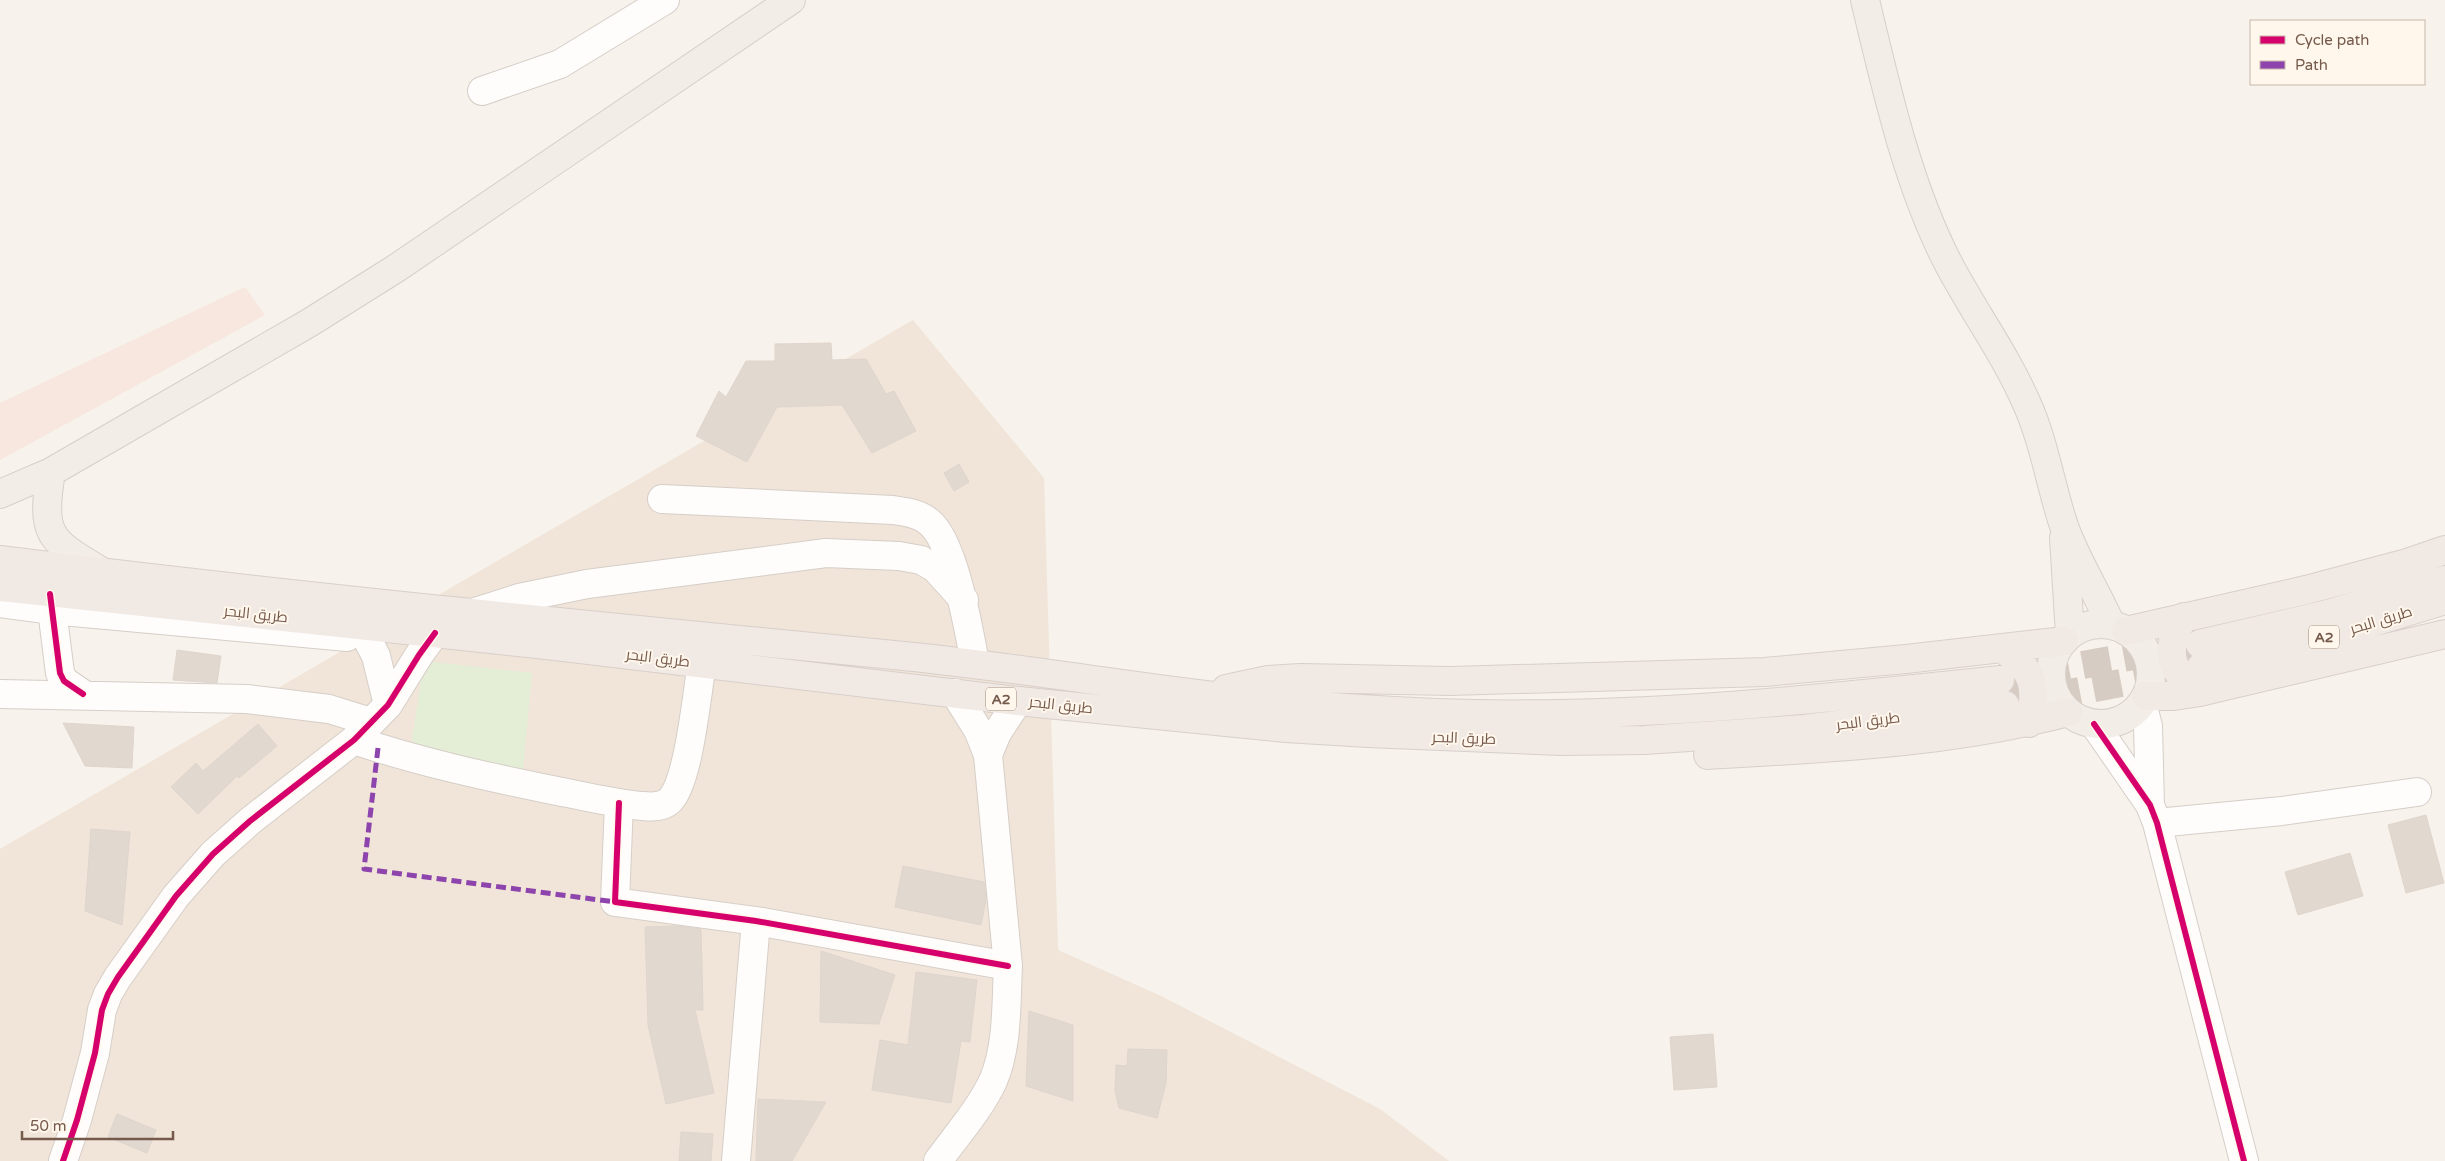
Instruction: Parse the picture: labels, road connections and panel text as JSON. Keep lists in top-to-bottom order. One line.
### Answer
{"streets":{"highway":["طريق البحر","A2"]},"legend":["Cycle path","Path"],"scale_bar":"50 m"}
